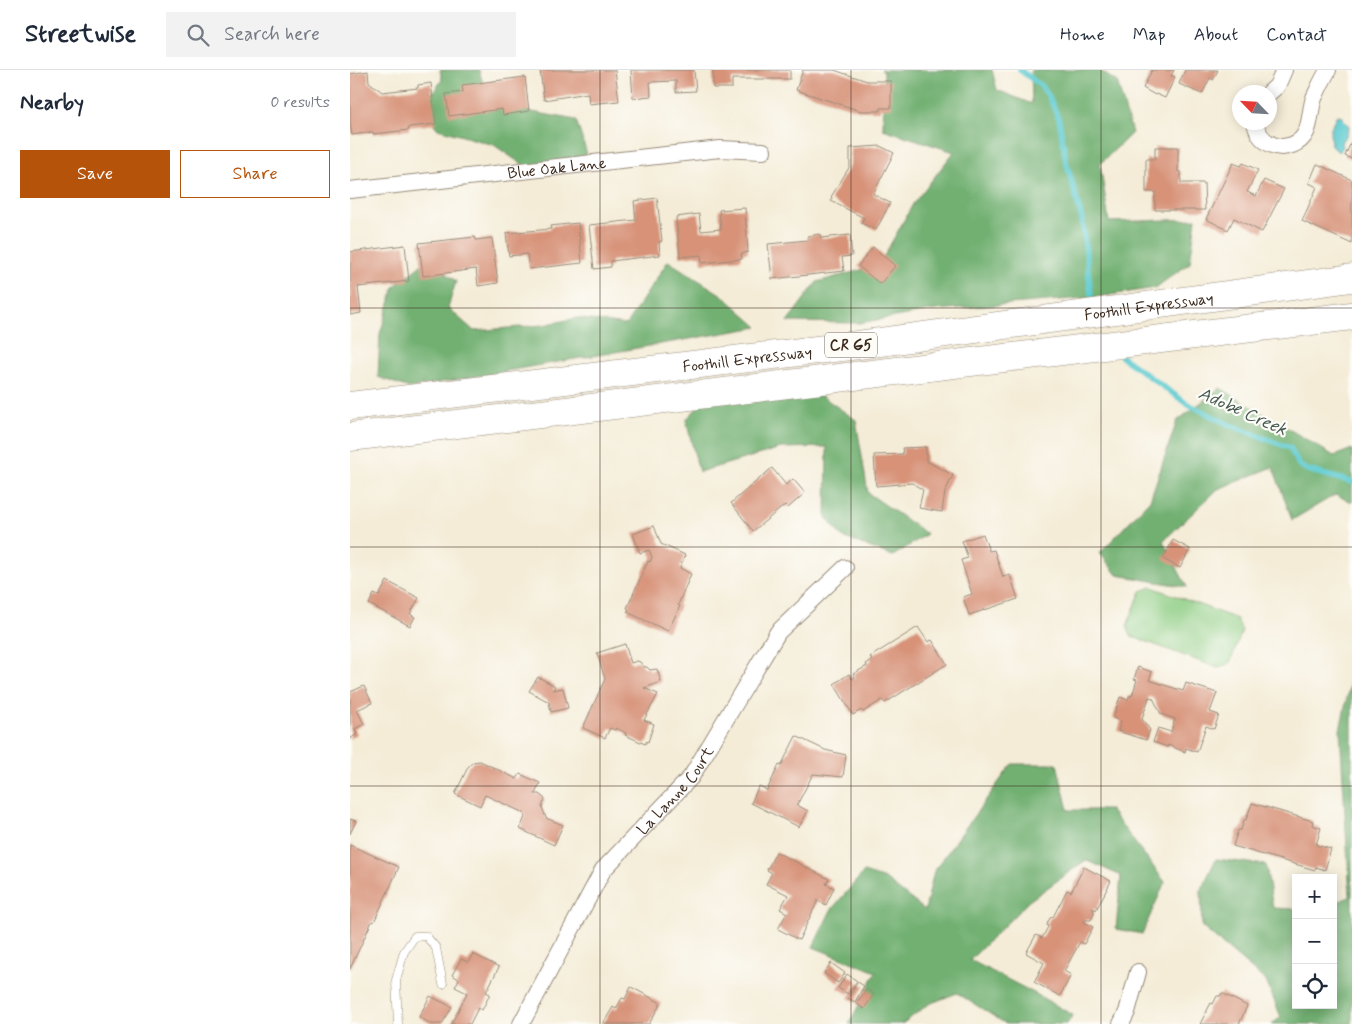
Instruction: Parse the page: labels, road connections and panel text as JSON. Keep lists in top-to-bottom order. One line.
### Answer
{"streets":{"highway":["Foothill Expressway","CR G5"],"street":["Blue Oak Lane","La Lanne Court"]},"water":["Adobe Creek"],"north":"top left","page":{"header":"Streetwise","search":"Search here","nav":["Home","Map","About","Contact"],"heading":["Nearby","0 results"],"buttons":["Save","Share"],"map_buttons":["+","−"]}}
